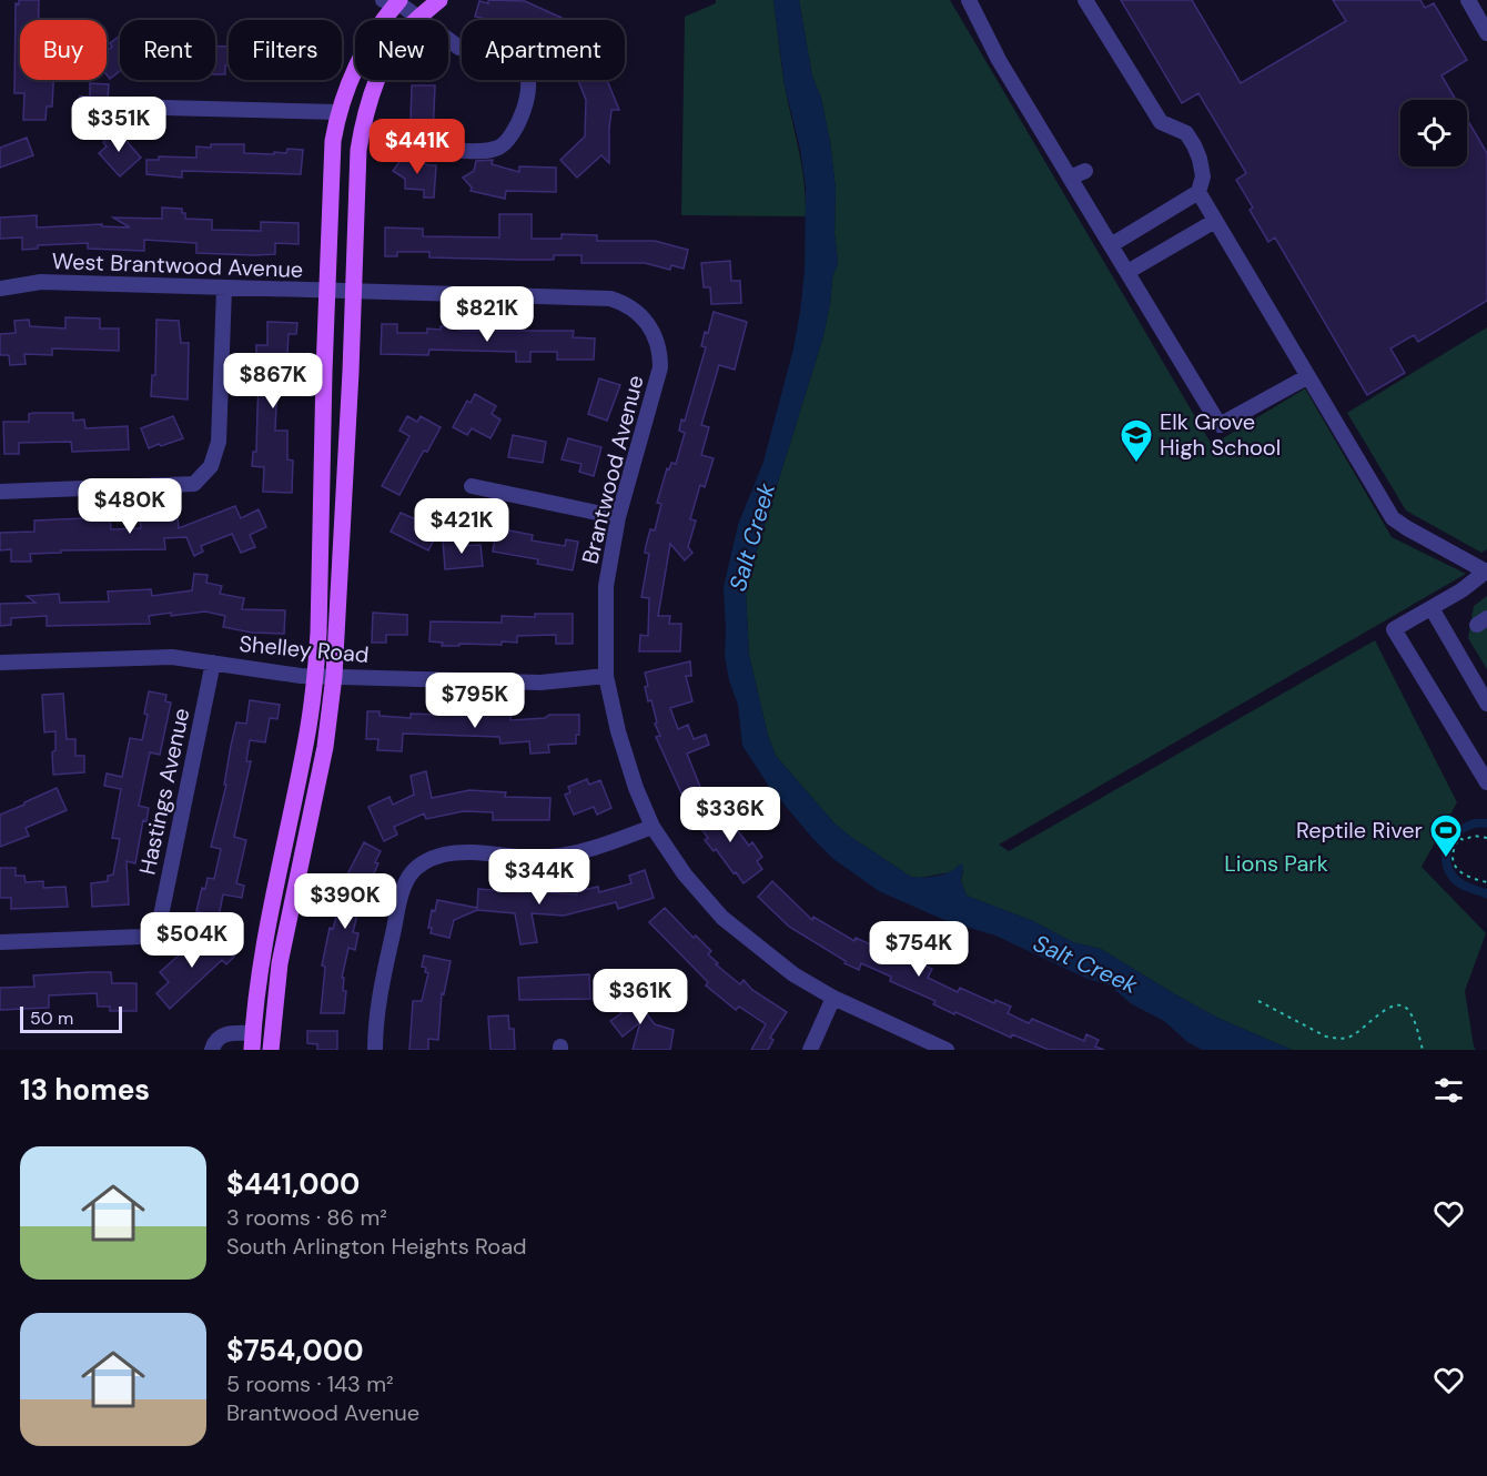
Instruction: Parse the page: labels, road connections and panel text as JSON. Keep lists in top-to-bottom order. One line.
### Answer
{"streets":{"street":["West Brantwood Avenue","Brantwood Avenue","Shelley Road","Hastings Avenue"]},"crossings":[["West Brantwood Avenue","Brantwood Avenue"],["Brantwood Avenue","Shelley Road"],["Shelley Road","Hastings Avenue"]],"water":["Salt Creek"],"parks":["Lions Park"],"places":{"school or university":["Elk Grove High School"],"sports":["Reptile River"]},"scale_bar":"50 m","page":{"chip":["Buy","Rent","Filters","New","Apartment"],"price":["$351K","$441K","$821K","$867K","$480K","$421K","$795K","$336K","$344K","$390K","$504K","$754K","$361K"],"scale":"50 m","heading":"13 homes","list":[{"name":"$441,000","note":"3 rooms · 86 m² · South Arlington Heights Road"},{"name":"$754,000","note":"5 rooms · 143 m² · Brantwood Avenue"}]}}
